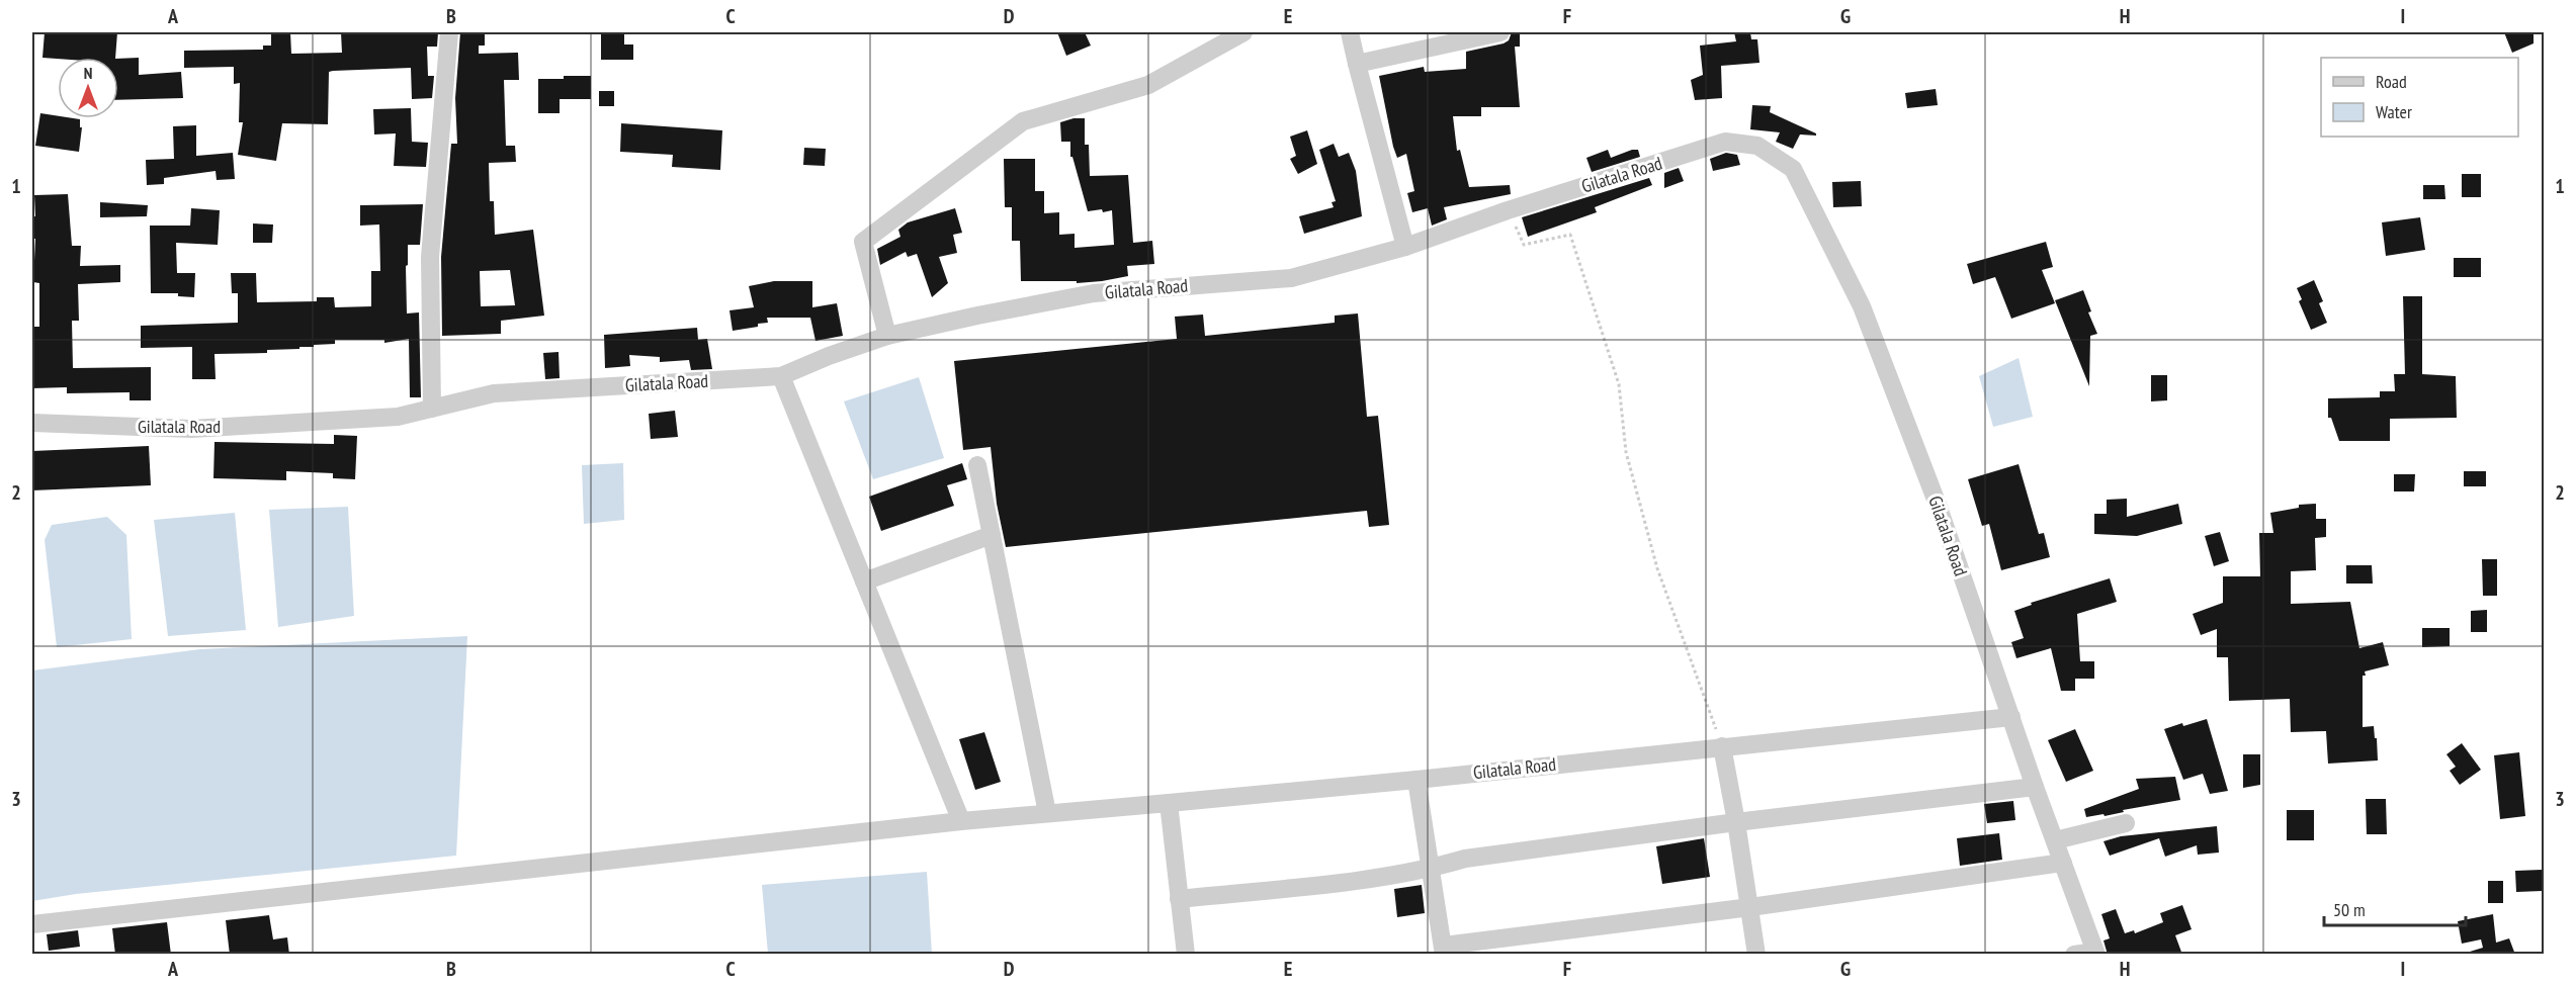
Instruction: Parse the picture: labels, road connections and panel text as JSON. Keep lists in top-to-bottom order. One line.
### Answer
{"streets":{"street":["Gilatala Road"]},"legend":["Road","Water"],"scale_bar":"50 m","north":"top","grid":{"columns":["A","B","C","D","E","F","G","H","I"],"rows":["1","2","3"]}}
